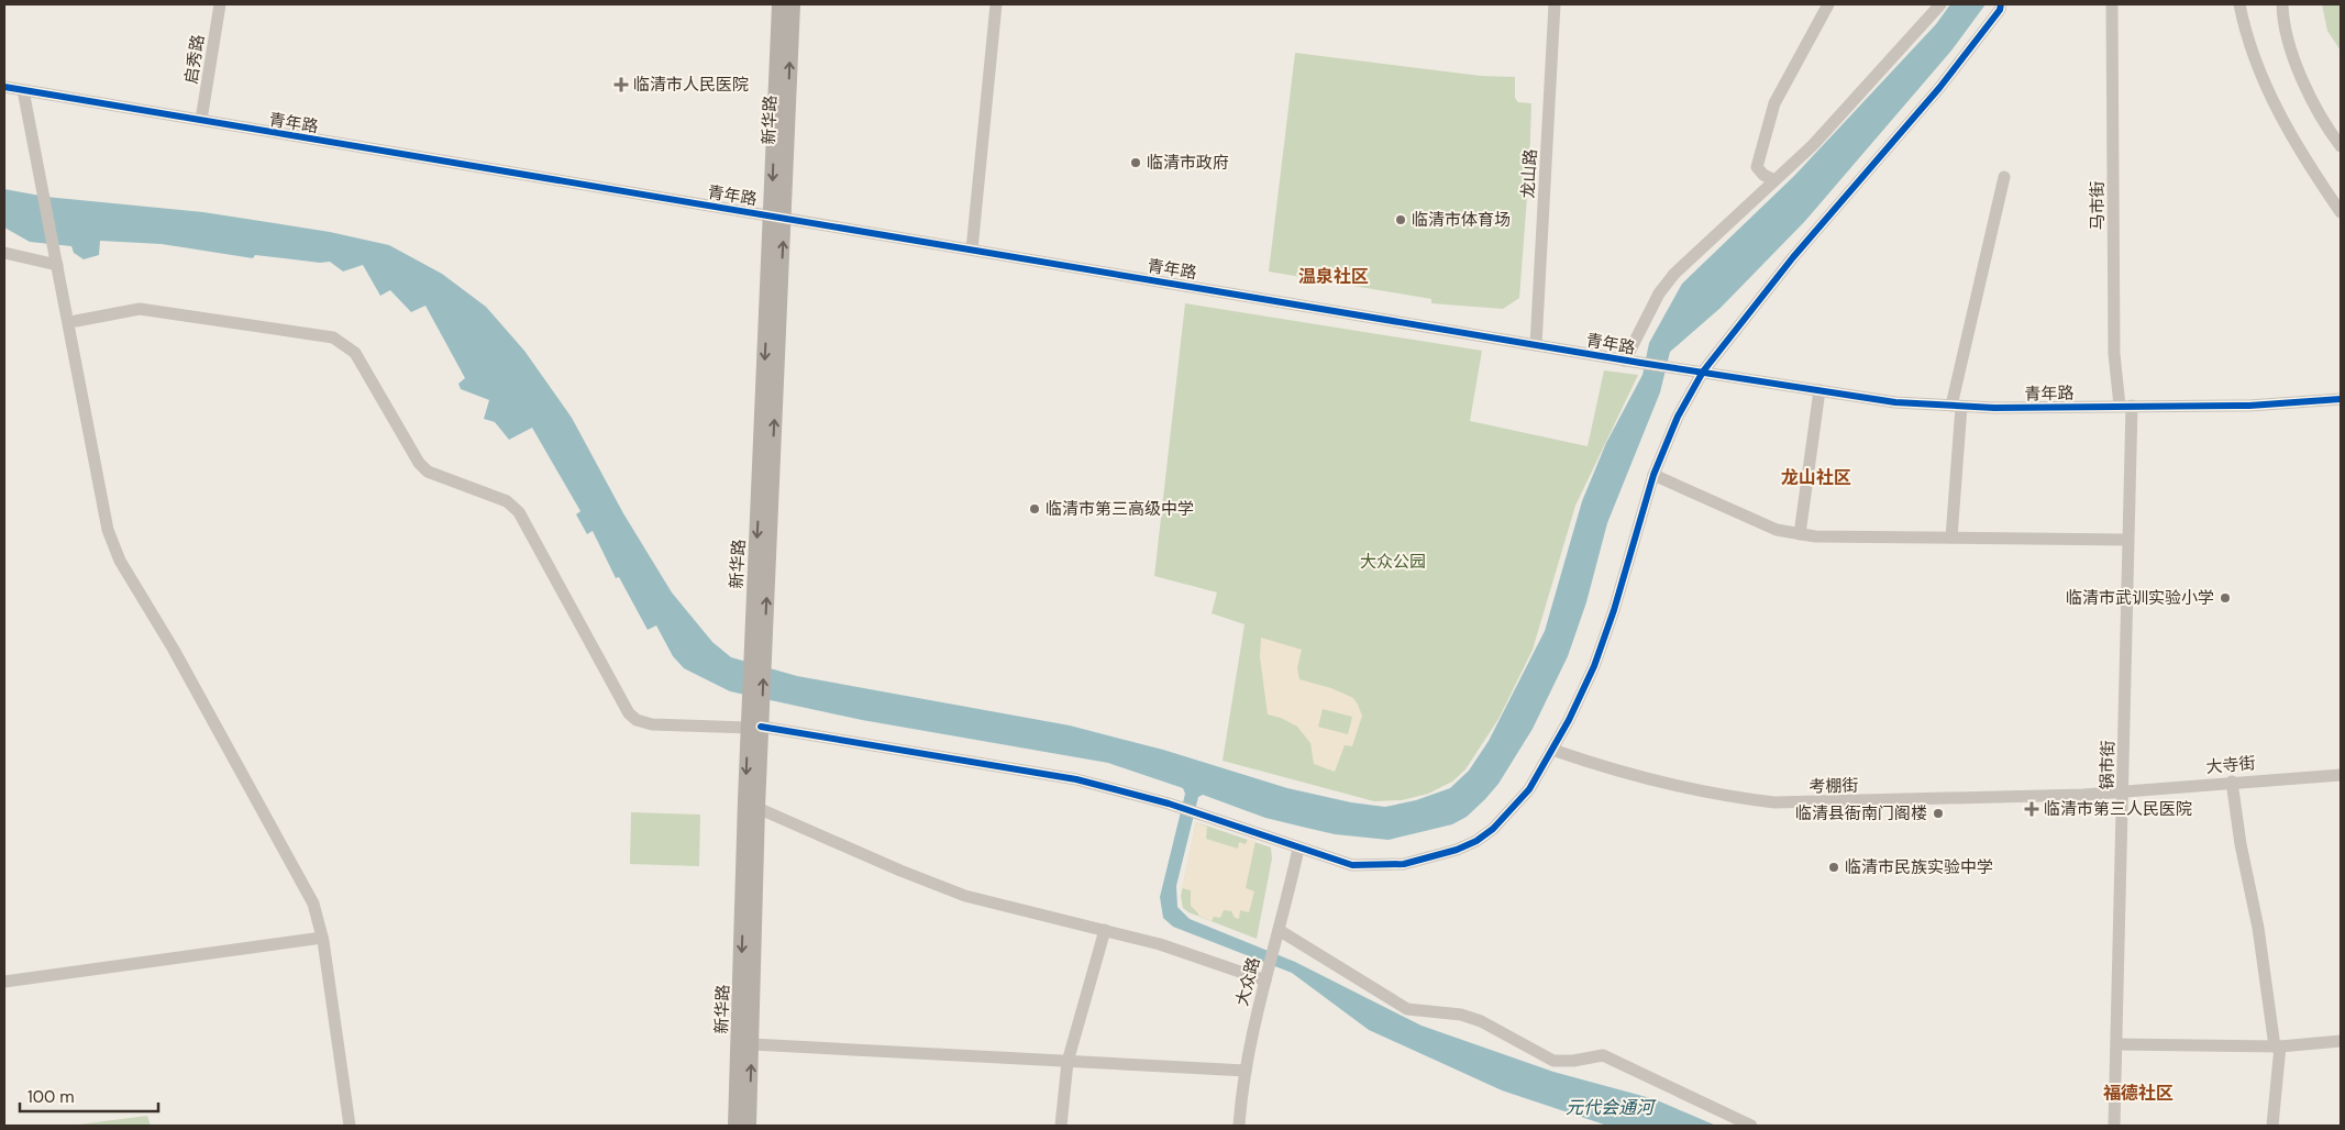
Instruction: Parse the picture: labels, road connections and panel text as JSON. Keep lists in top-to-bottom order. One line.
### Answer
{"streets":{"main road":["新华路"],"street":["启秀路","青年路","龙山路","马市街","锅市街","大寺街","考棚街","大众路"]},"crossings":[["启秀路","青年路"],["新华路","青年路"],["青年路","龙山路"],["青年路","马市街"],["青年路","锅市街"],["马市街","锅市街"],["锅市街","大寺街"],["锅市街","考棚街"],["大寺街","考棚街"]],"districts":["温泉社区","龙山社区","福德社区"],"water":["元代会通河"],"parks":["大众公园"],"places":{"health":["临清市人民医院","临清市第三人民医院"],"other":["临清市政府","临清市体育场","临清市第三高级中学","临清市武训实验小学","临清县衙南门阁楼","临清市民族实验中学"]},"scale_bar":"100 m"}
